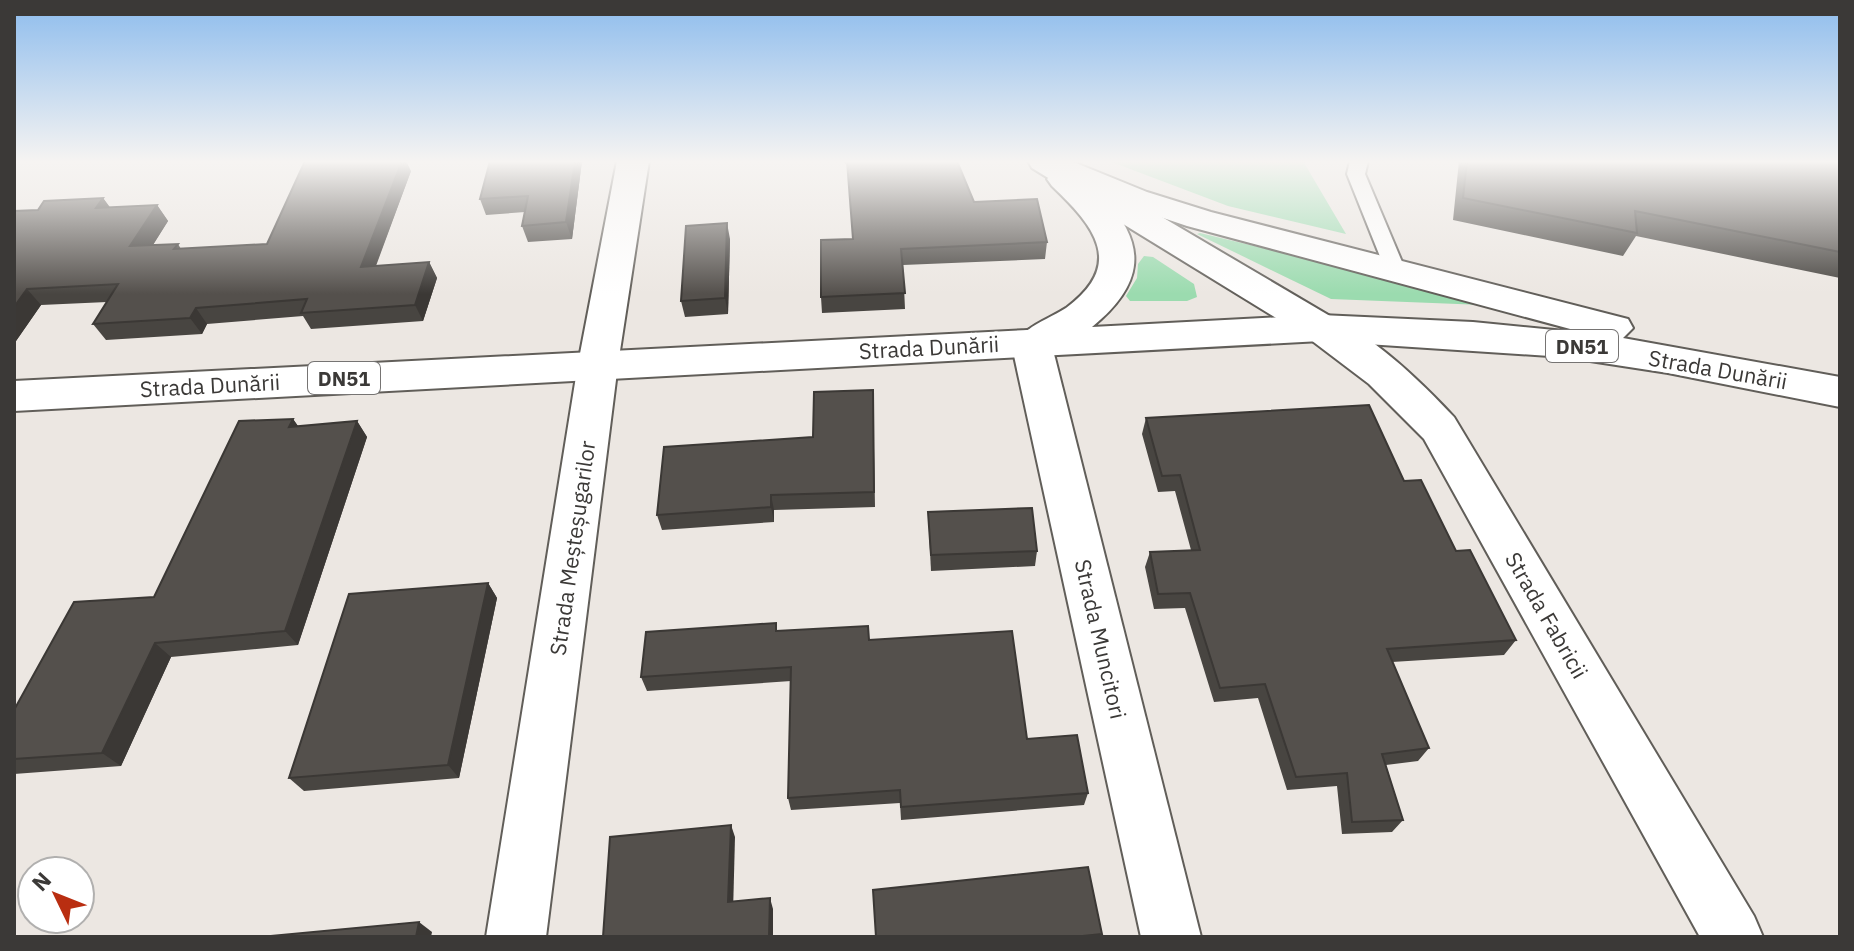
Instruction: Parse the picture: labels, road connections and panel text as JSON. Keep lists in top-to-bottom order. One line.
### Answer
{"streets":{"main road":["DN51","Strada Dunării","Strada Meșteșugarilor","Strada Fabricii","Strada Muncitori"]},"crossings":[["Strada Dunării","Strada Meșteșugarilor"],["Strada Dunării","Strada Fabricii"],["Strada Dunării","Strada Muncitori"]],"north":"top left"}
